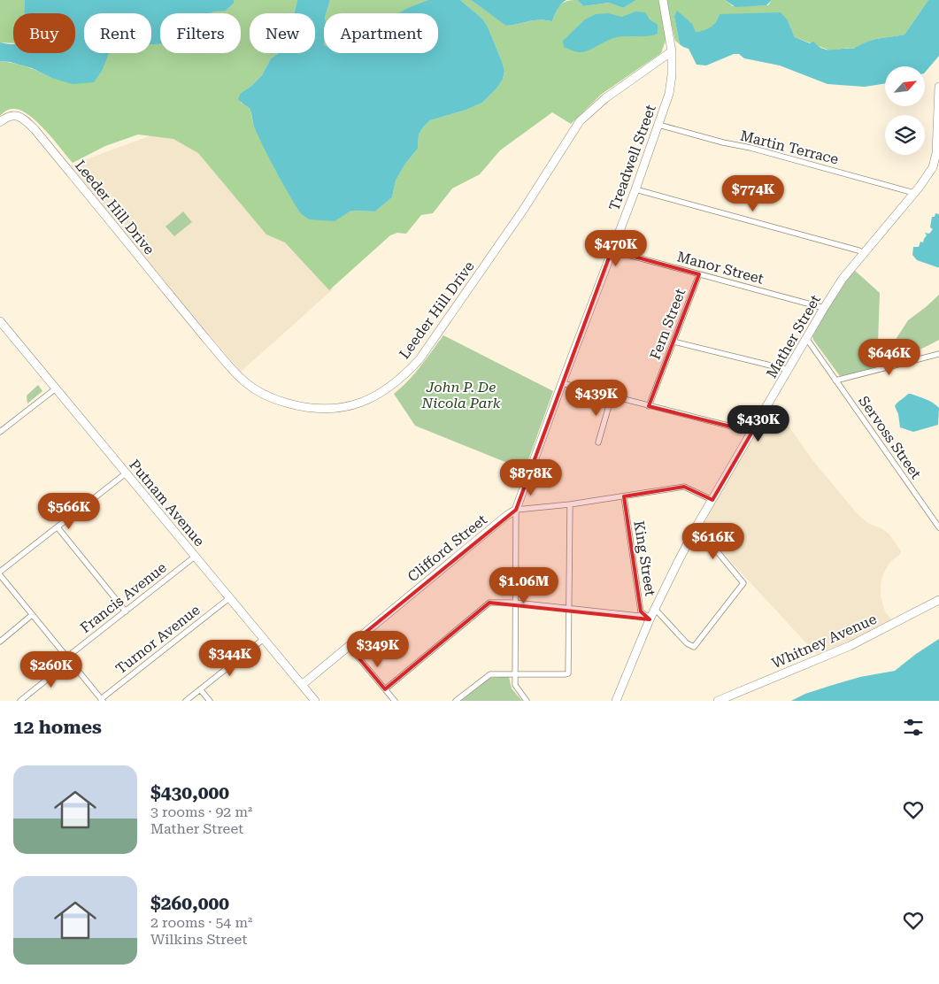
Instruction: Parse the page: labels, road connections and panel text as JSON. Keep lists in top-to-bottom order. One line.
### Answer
{"streets":{"street":["Martin Terrace","Treadwell Street","Leeder Hill Drive","Manor Street","Fern Street","Mather Street","Servoss Street","Putnam Avenue","Clifford Street","King Street","Francis Avenue","Turnor Avenue","Whitney Avenue"]},"crossings":[["Martin Terrace","Treadwell Street"],["Martin Terrace","Mather Street"],["Treadwell Street","Leeder Hill Drive"],["Treadwell Street","Manor Street"],["Treadwell Street","Clifford Street"],["Manor Street","Fern Street"],["Manor Street","Mather Street"],["Mather Street","Servoss Street"],["Mather Street","King Street"],["Putnam Avenue","Clifford Street"],["Putnam Avenue","Francis Avenue"],["Putnam Avenue","Turnor Avenue"]],"parks":["John P. De Nicola Park"],"north":"top right","page":{"chip":["Buy","Rent","Filters","New","Apartment"],"price":["$774K","$470K","$646K","$439K","$430K","$878K","$566K","$616K","$1.06M","$349K","$344K","$260K"],"heading":"12 homes","list":[{"name":"$430,000","note":"3 rooms · 92 m² · Mather Street"},{"name":"$260,000","note":"2 rooms · 54 m² · Wilkins Street"}]}}
